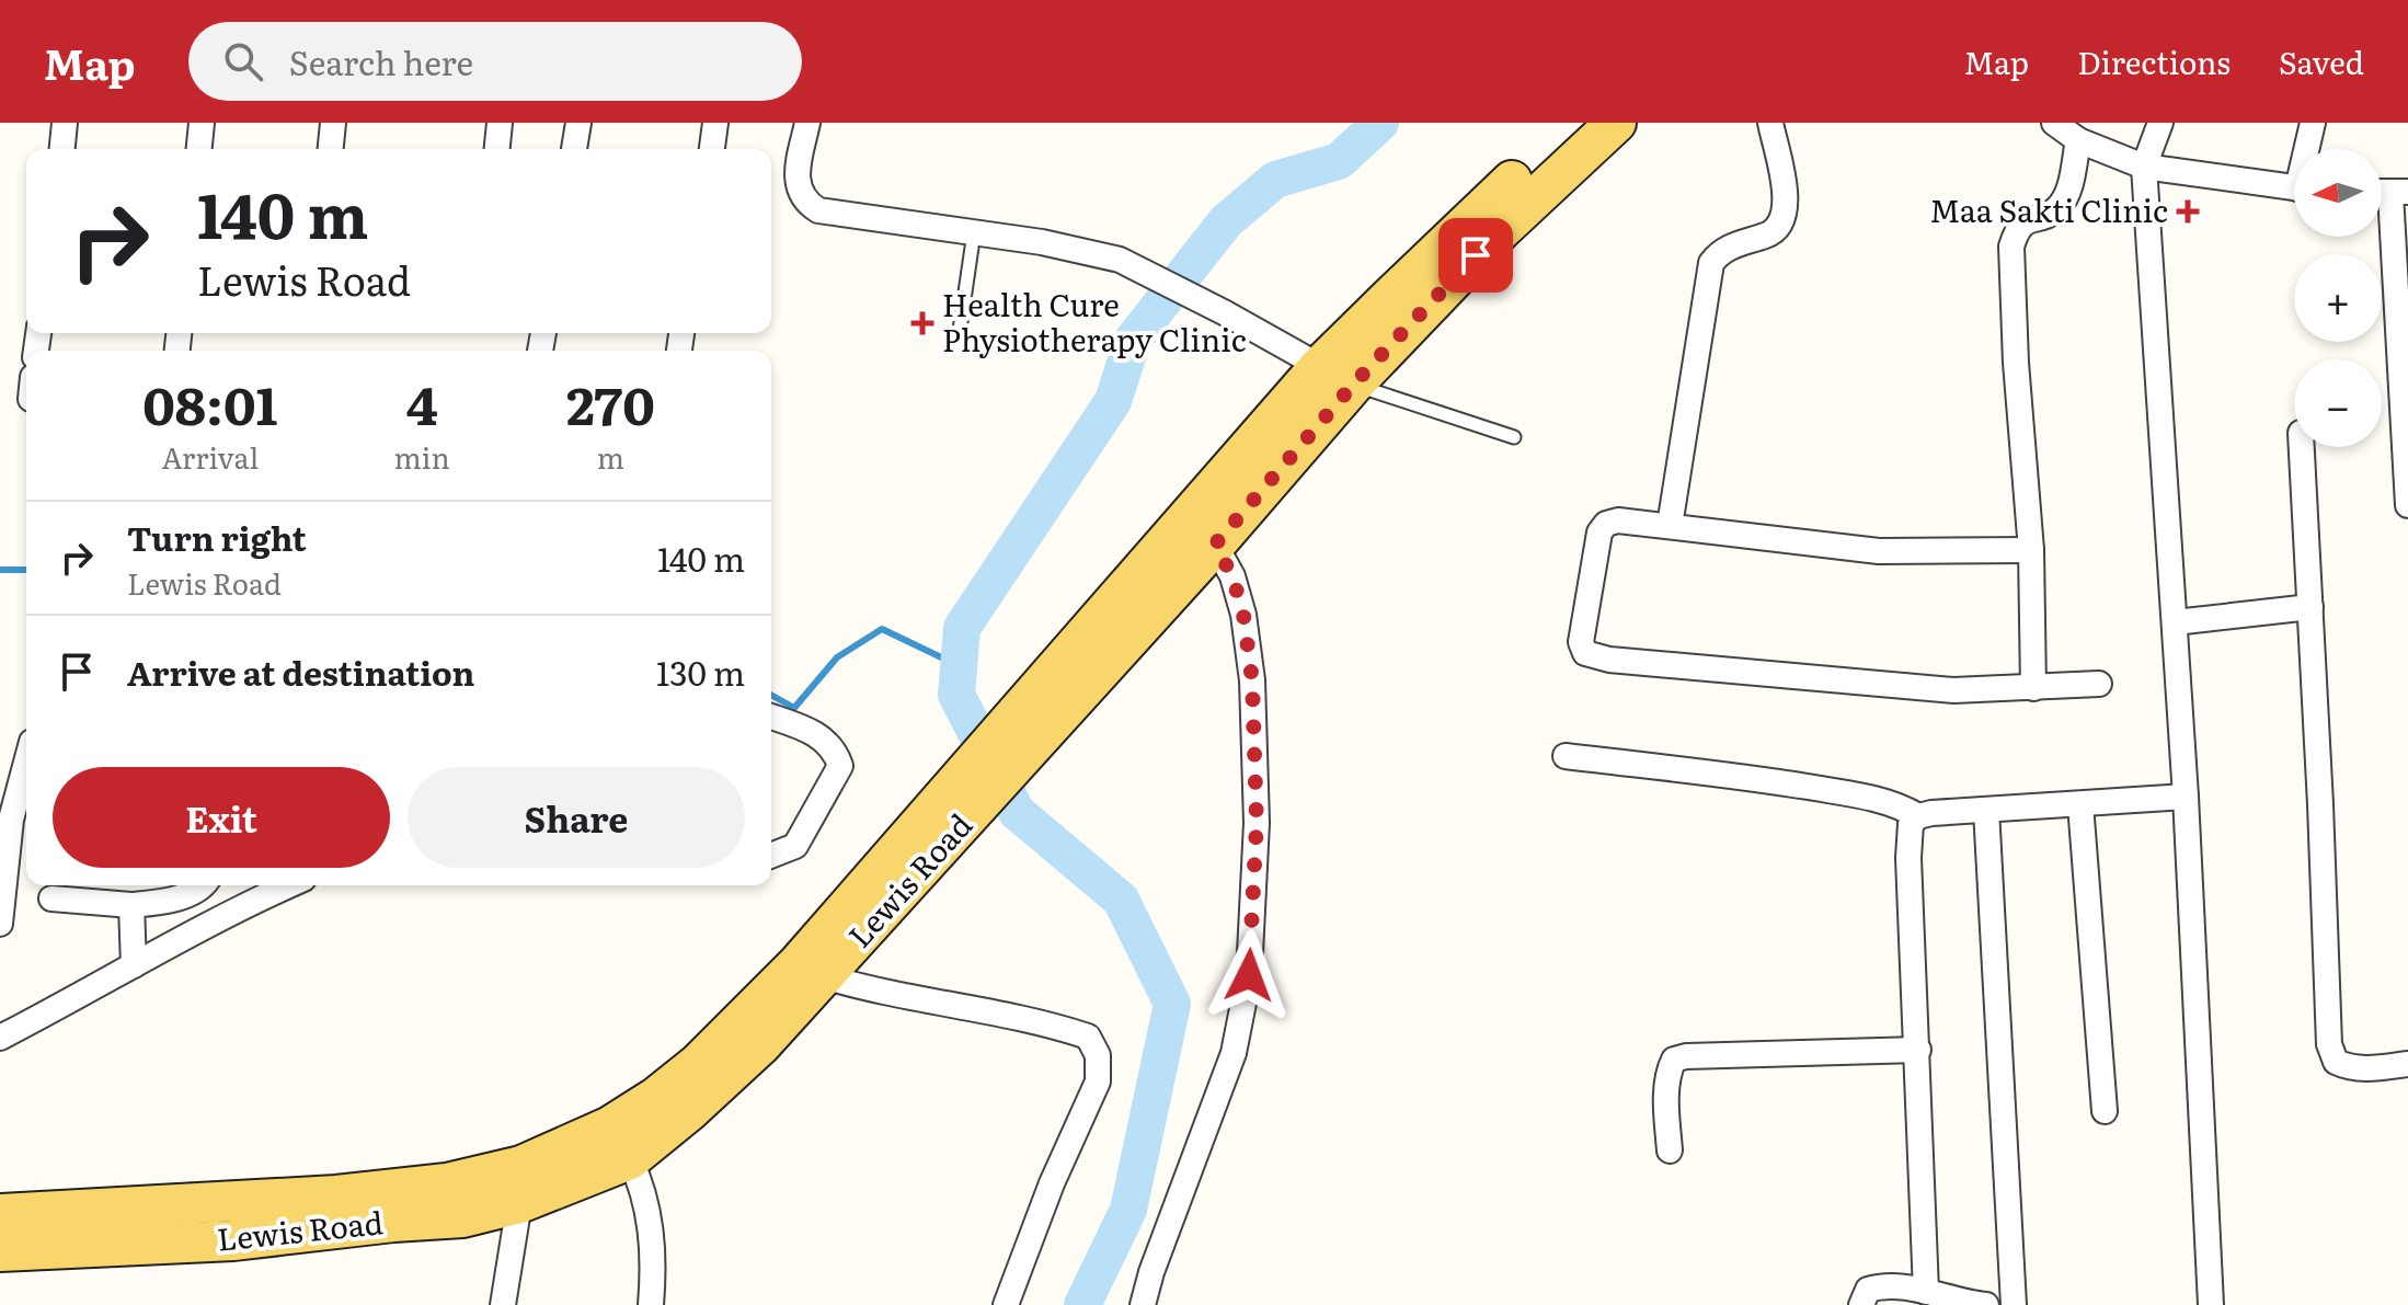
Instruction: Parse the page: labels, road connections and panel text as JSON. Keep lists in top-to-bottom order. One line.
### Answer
{"streets":{"main road":["Lewis Road"]},"places":{"health":["Maa Sakti Clinic","Health Cure Physiotherapy Clinic"]},"north":"left","page":{"header":"Map","search":"Search here","nav":["Map","Directions","Saved"],"map_buttons":["+","−"],"turn":["140 m","Lewis Road"],"eta":["08:01","Arrival","4","min","270","m"],"list":[{"name":"Turn right","note":"Lewis Road","value":"140 m"},{"name":"Arrive at destination","value":"130 m"}],"buttons":["Exit","Share"]}}
